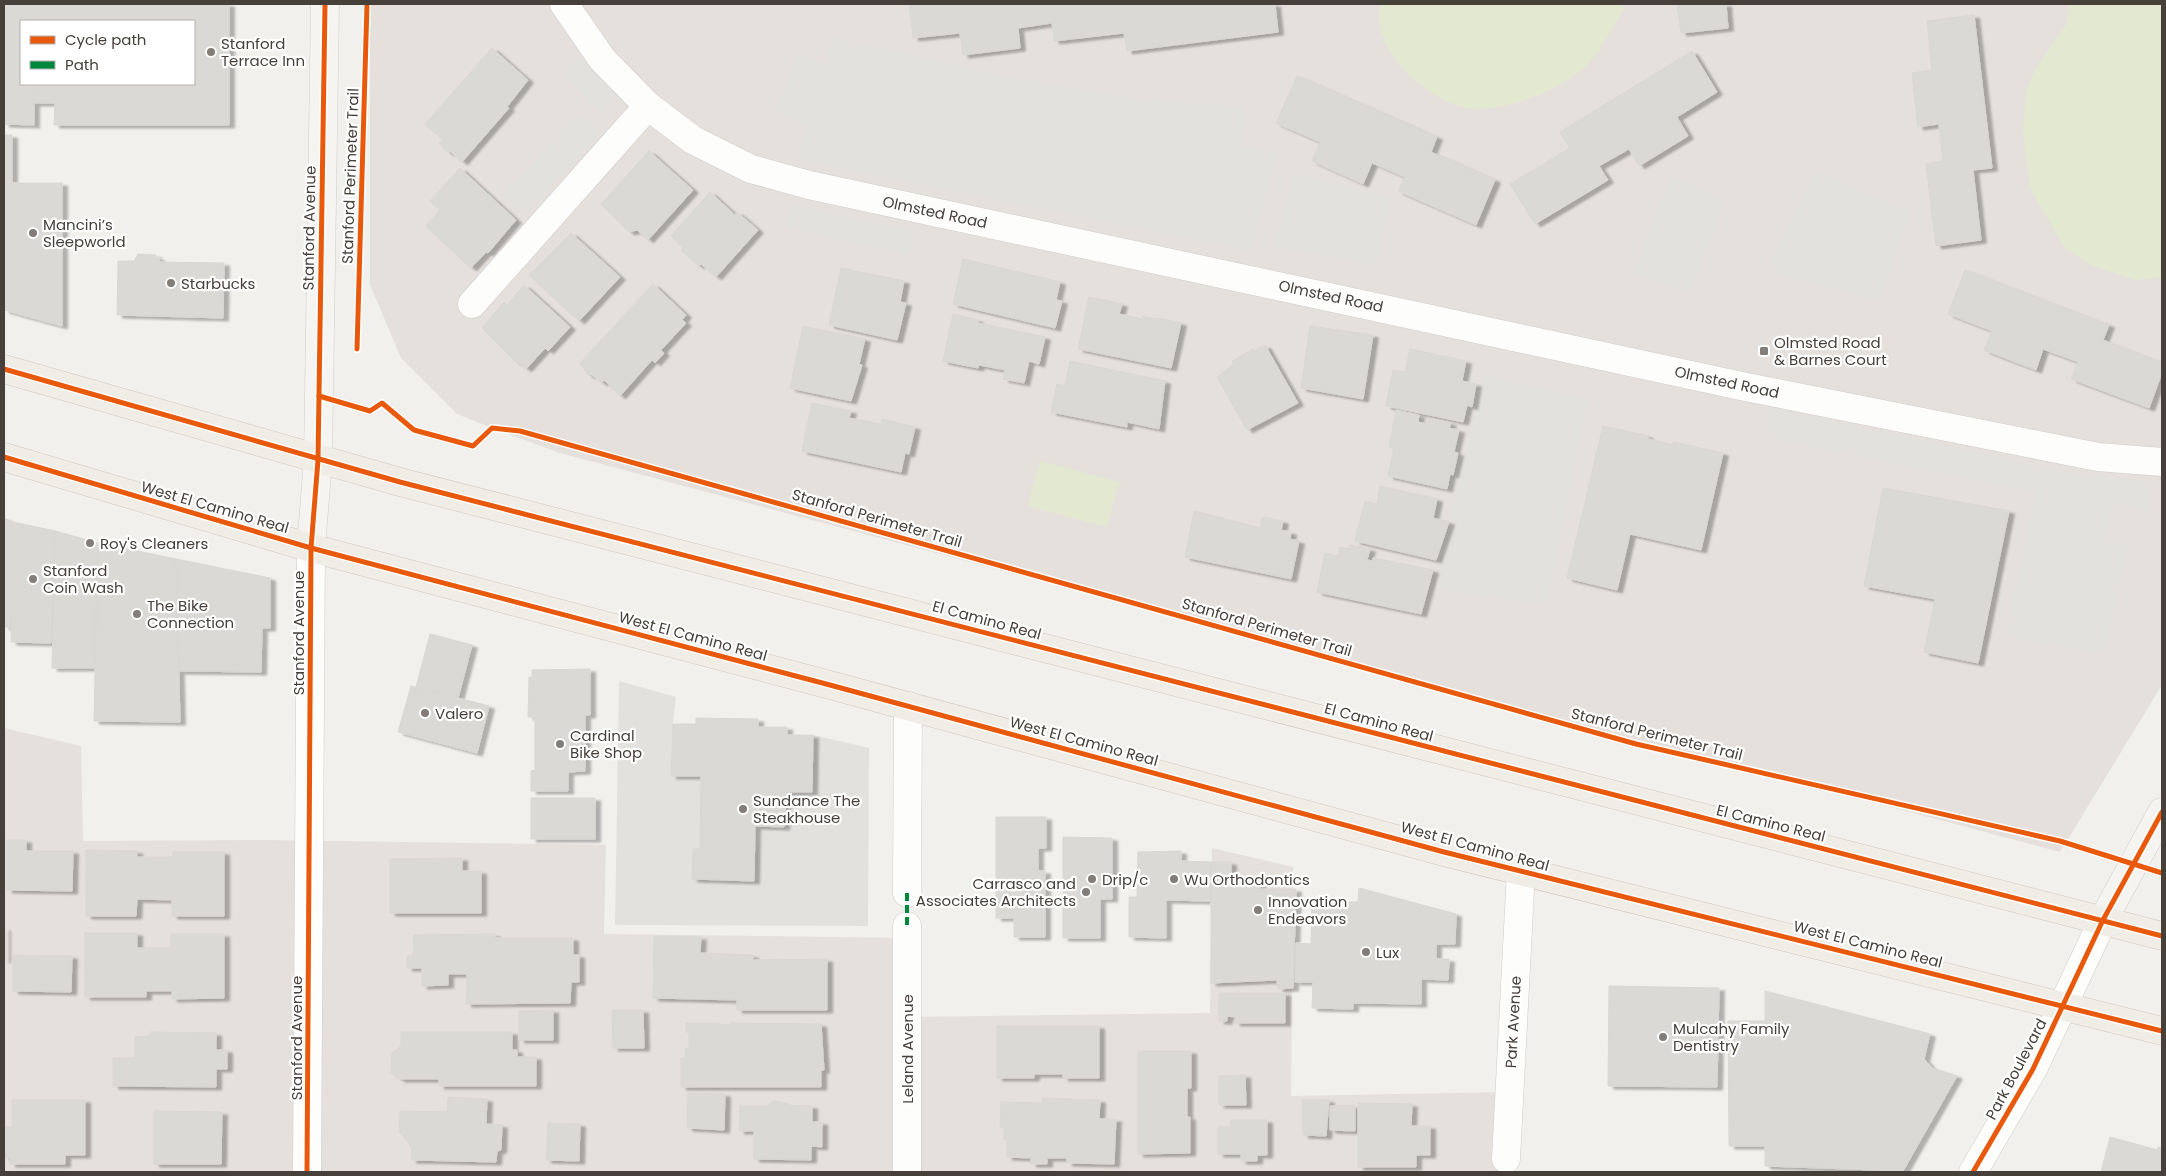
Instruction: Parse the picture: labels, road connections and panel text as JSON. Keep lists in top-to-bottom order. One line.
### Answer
{"streets":{"main road":["West El Camino Real","El Camino Real"],"street":["Olmsted Road","Stanford Avenue","Park Avenue","Leland Avenue","Park Boulevard"],"cycle path":["Stanford Perimeter Trail"]},"crossings":[["Stanford Avenue","West El Camino Real"],["Stanford Avenue","El Camino Real"],["West El Camino Real","Park Avenue"],["West El Camino Real","Park Boulevard"],["El Camino Real","Park Boulevard"]],"places":{"other":["Stanford Terrace Inn","Mancini’s Sleepworld","Starbucks","Roy's Cleaners","Stanford Coin Wash","The Bike Connection","Valero","Cardinal Bike Shop","Sundance The Steakhouse","Drip/c","Wu Orthodontics","Carrasco and Associates Architects","Innovation Endeavors","Lux","Mulcahy Family Dentistry"],"transit":["Olmsted Road & Barnes Court"]},"legend":["Cycle path","Path"]}
